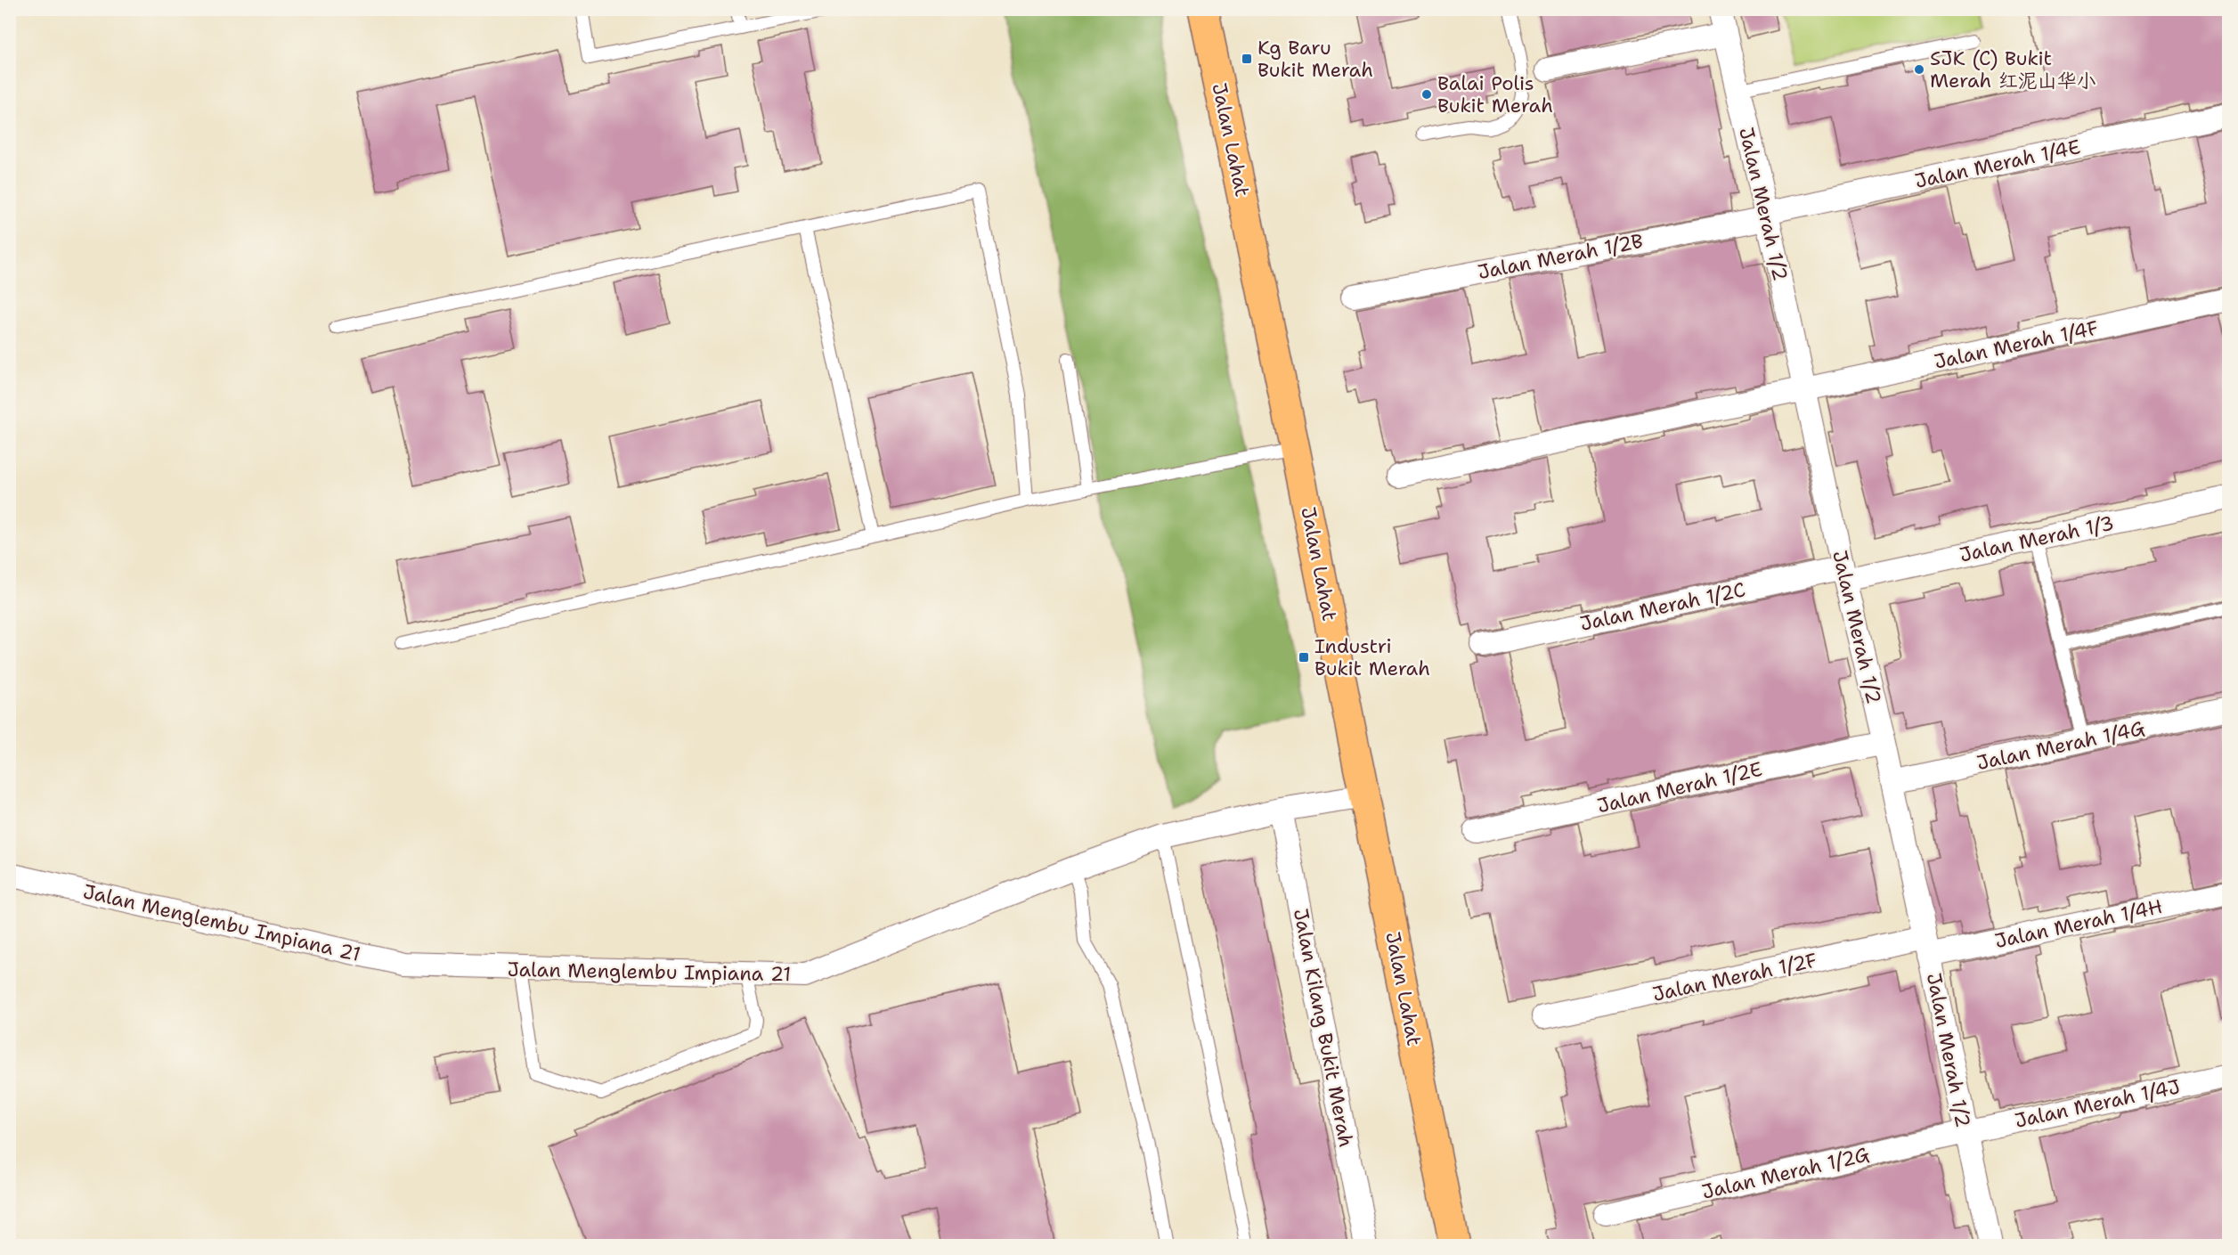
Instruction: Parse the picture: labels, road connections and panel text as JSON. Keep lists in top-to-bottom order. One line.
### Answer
{"streets":{"main road":["Jalan Lahat"],"street":["Jalan Merah 1/4E","Jalan Merah 1/2","Jalan Merah 1/2B","Jalan Merah 1/4F","Jalan Merah 1/3","Jalan Merah 1/2C","Jalan Merah 1/4G","Jalan Merah 1/2E","Jalan Menglembu Impiana 21","Jalan Merah 1/4H","Jalan Merah 1/2F","Jalan Kilang Bukit Merah","Jalan Merah 1/4J","Jalan Merah 1/2G"]},"crossings":[["Jalan Lahat","Jalan Menglembu Impiana 21"],["Jalan Merah 1/4E","Jalan Merah 1/2"],["Jalan Merah 1/4E","Jalan Merah 1/2B"],["Jalan Merah 1/2","Jalan Merah 1/2B"],["Jalan Merah 1/2","Jalan Merah 1/4F"],["Jalan Merah 1/2","Jalan Merah 1/3"],["Jalan Merah 1/2","Jalan Merah 1/2C"],["Jalan Merah 1/2","Jalan Merah 1/4G"],["Jalan Merah 1/2","Jalan Merah 1/2E"],["Jalan Merah 1/2","Jalan Merah 1/4H"],["Jalan Merah 1/2","Jalan Merah 1/2F"],["Jalan Merah 1/2","Jalan Merah 1/4J"],["Jalan Merah 1/2","Jalan Merah 1/2G"],["Jalan Merah 1/3","Jalan Merah 1/2C"],["Jalan Menglembu Impiana 21","Jalan Kilang Bukit Merah"],["Jalan Merah 1/4H","Jalan Merah 1/2F"],["Jalan Merah 1/4J","Jalan Merah 1/2G"]],"places":{"transit":["Kg Baru Bukit Merah","Industri Bukit Merah"],"other":["SJK (C) Bukit Merah 红泥山华小","Balai Polis Bukit Merah"]}}
